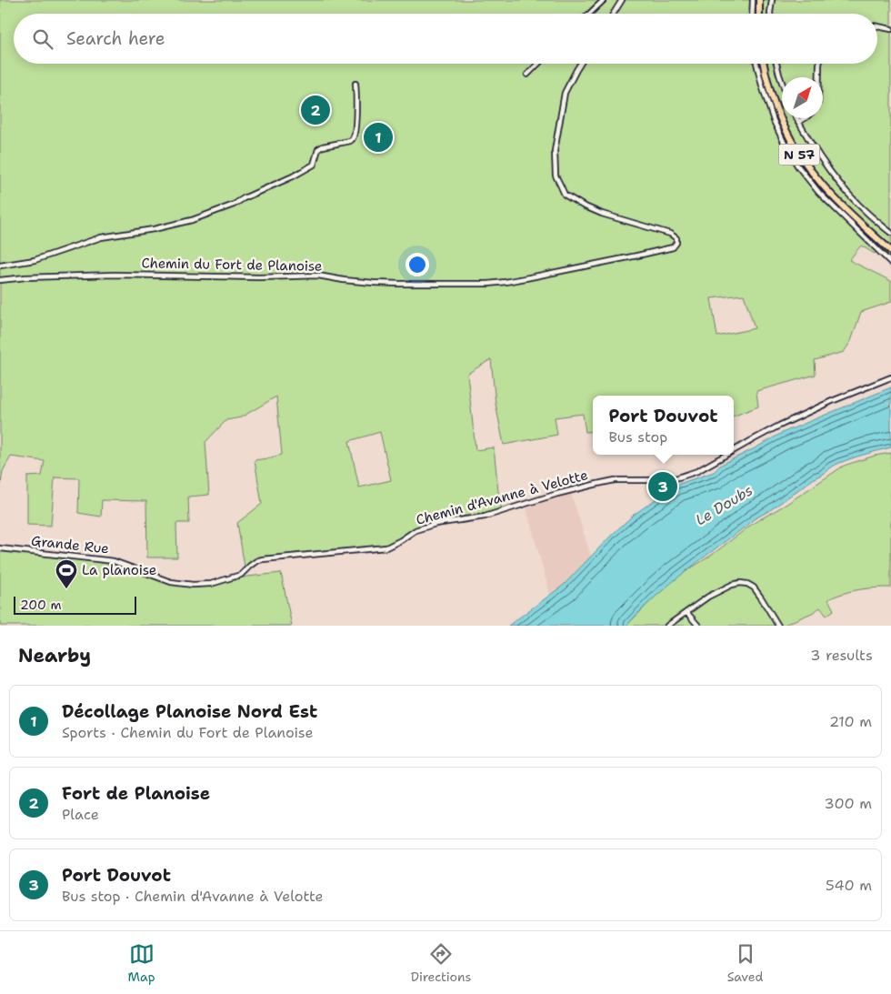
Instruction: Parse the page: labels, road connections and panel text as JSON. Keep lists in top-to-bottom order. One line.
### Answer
{"streets":{"main road":["N 57"],"street":["Chemin du Fort de Planoise","Chemin d'Avanne à Velotte","Grande Rue"]},"crossings":[["Chemin d'Avanne à Velotte","Grande Rue"]],"water":["Le Doubs"],"places":{"sports":["La planoise"]},"scale_bar":"200 m","north":"top right","page":{"search":"Search here","pins":["2","1","3"],"popup":["Port Douvot","Bus stop"],"scale":"200 m","heading":["Nearby","3 results"],"list":[{"mark":"1","name":"Décollage Planoise Nord Est","note":"Sports · Chemin du Fort de Planoise","value":"210 m"},{"mark":"2","name":"Fort de Planoise","note":"Place","value":"300 m"},{"mark":"3","name":"Port Douvot","note":"Bus stop · Chemin d'Avanne à Velotte","value":"540 m"}],"nav":["Map","Directions","Saved"]}}
